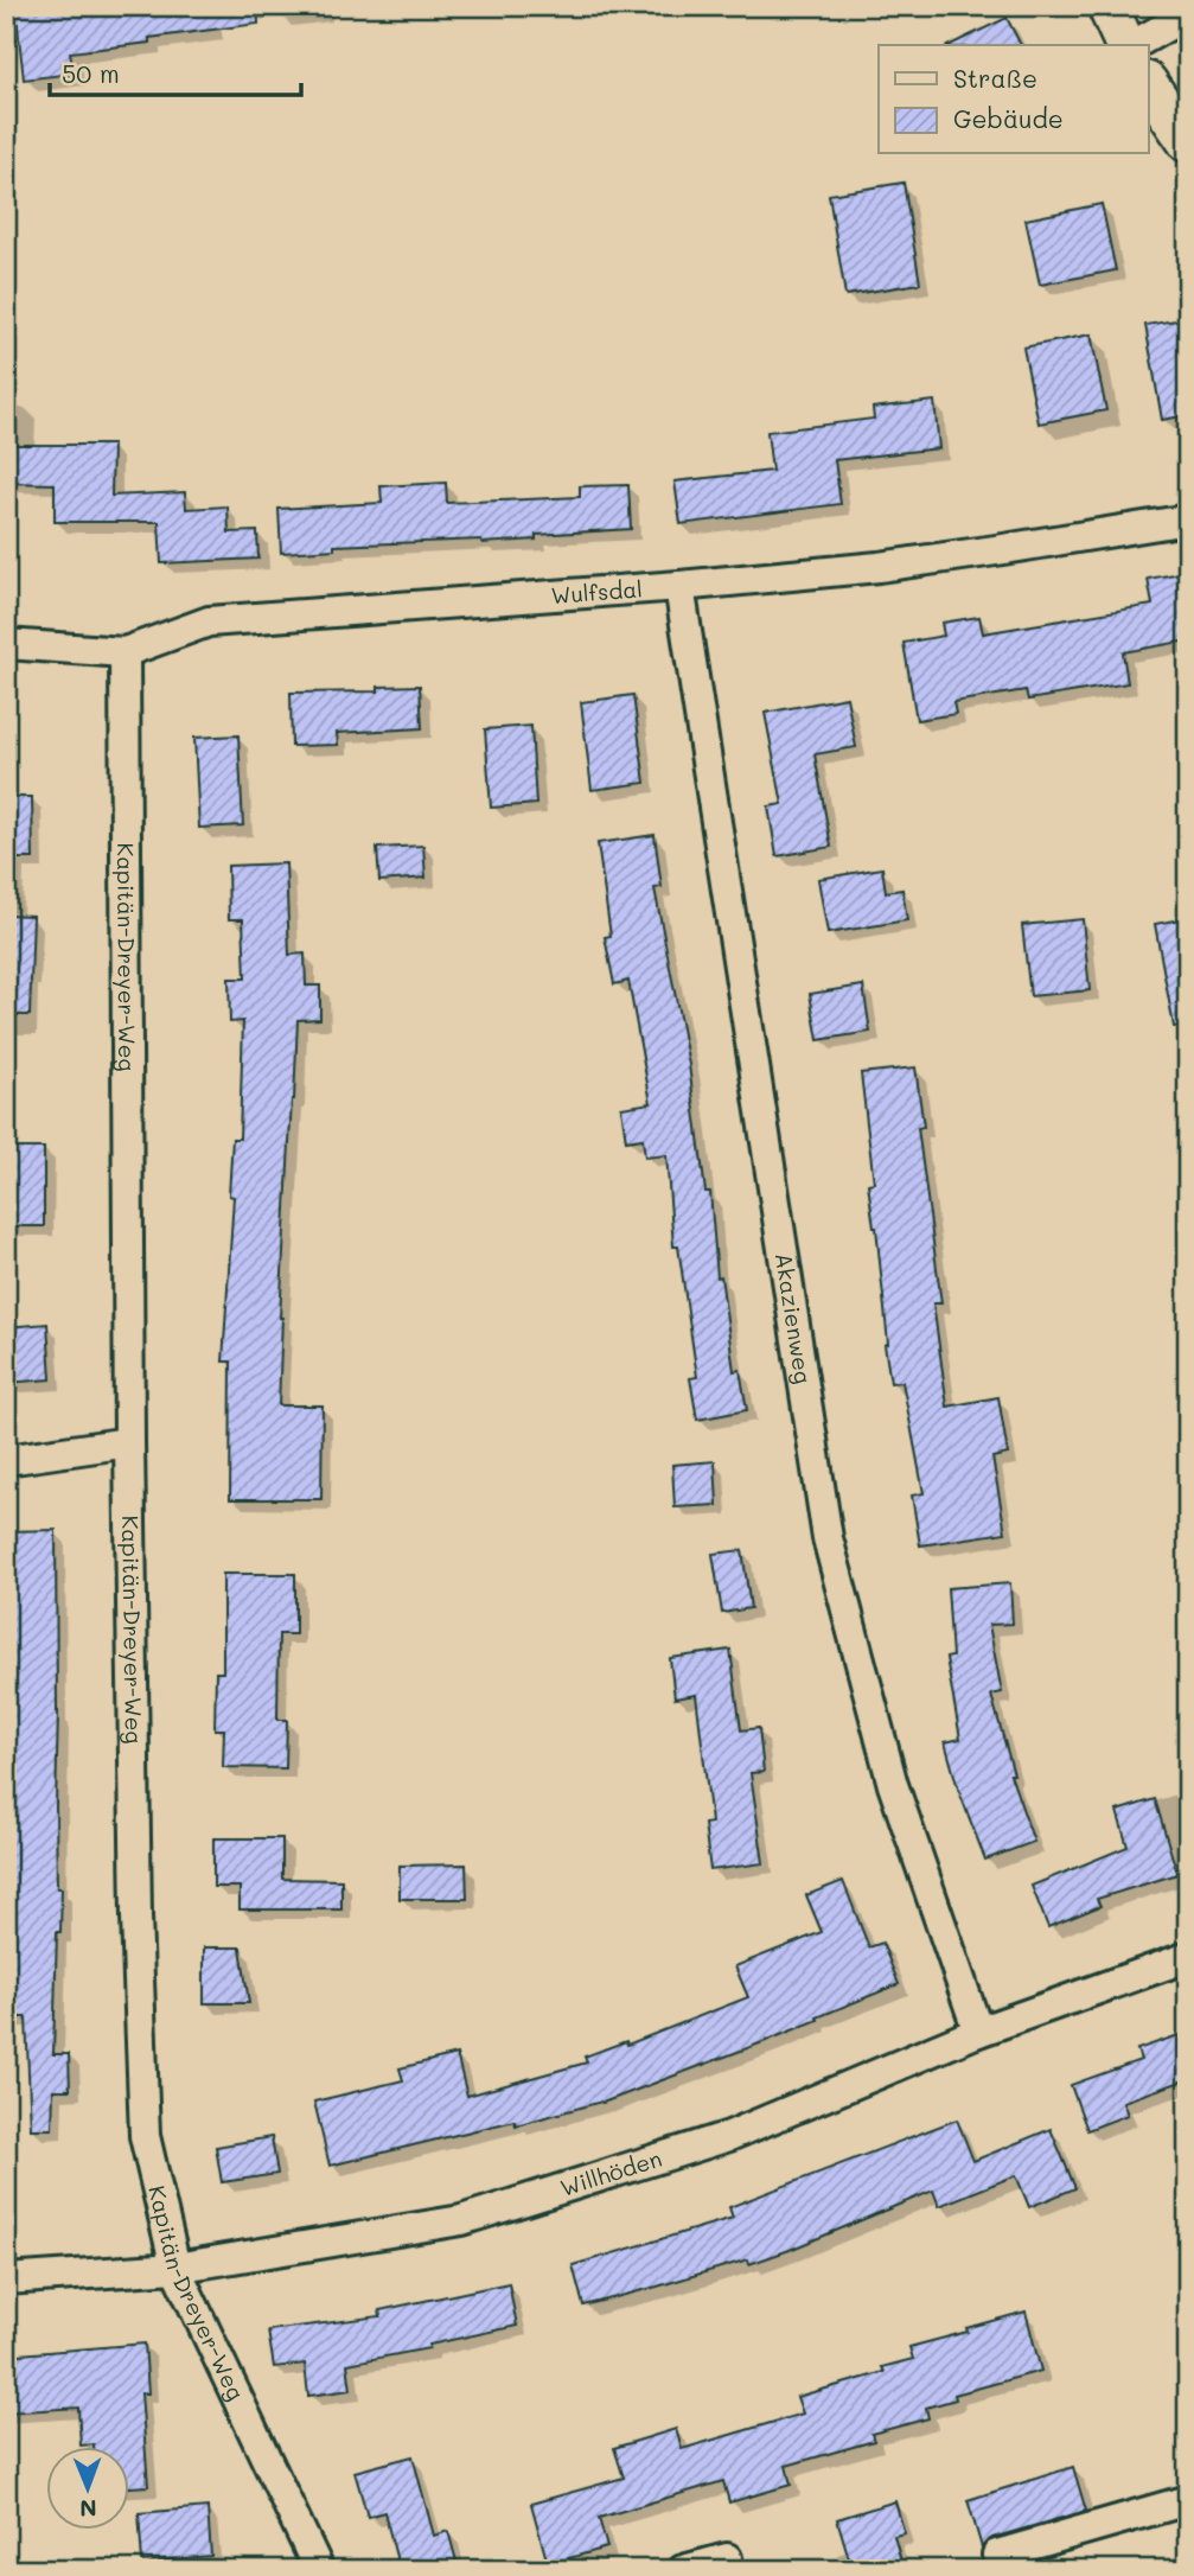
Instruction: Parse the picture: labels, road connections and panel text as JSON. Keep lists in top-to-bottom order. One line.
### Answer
{"streets":{"street":["Wulfsdal","Kapitän-Dreyer-Weg","Akazienweg","Willhöden"]},"crossings":[["Wulfsdal","Kapitän-Dreyer-Weg"],["Wulfsdal","Akazienweg"],["Kapitän-Dreyer-Weg","Willhöden"],["Akazienweg","Willhöden"]],"legend":["Straße","Gebäude"],"scale_bar":"50 m","north":"bottom"}
